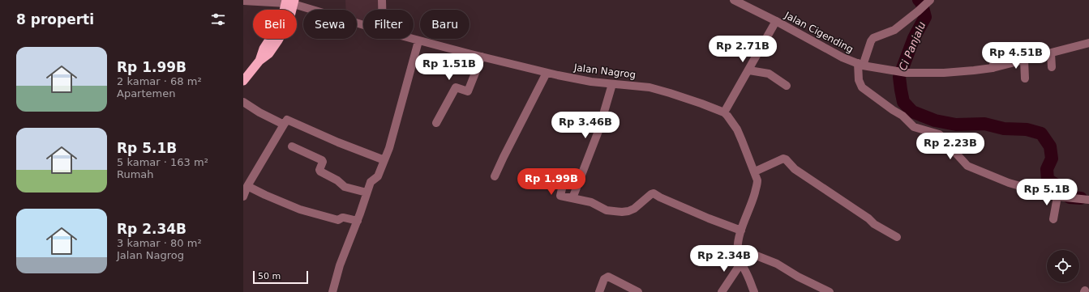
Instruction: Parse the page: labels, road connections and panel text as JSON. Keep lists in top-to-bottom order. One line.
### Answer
{"streets":{"street":["Jalan Cigending","Jalan Nagrog"]},"water":["Ci Panjalu"],"scale_bar":"50 m","page":{"heading":"8 properti","chip":["Beli","Sewa","Filter","Baru"],"price":["Rp 2.71B","Rp 4.51B","Rp 1.51B","Rp 3.46B","Rp 2.23B","Rp 1.99B","Rp 5.1B","Rp 2.34B"],"list":[{"name":"Rp 1.99B","note":"2 kamar · 68 m² · Apartemen"},{"name":"Rp 5.1B","note":"5 kamar · 163 m² · Rumah"},{"name":"Rp 2.34B","note":"3 kamar · 80 m² · Jalan Nagrog"}],"scale":"50 m"}}
